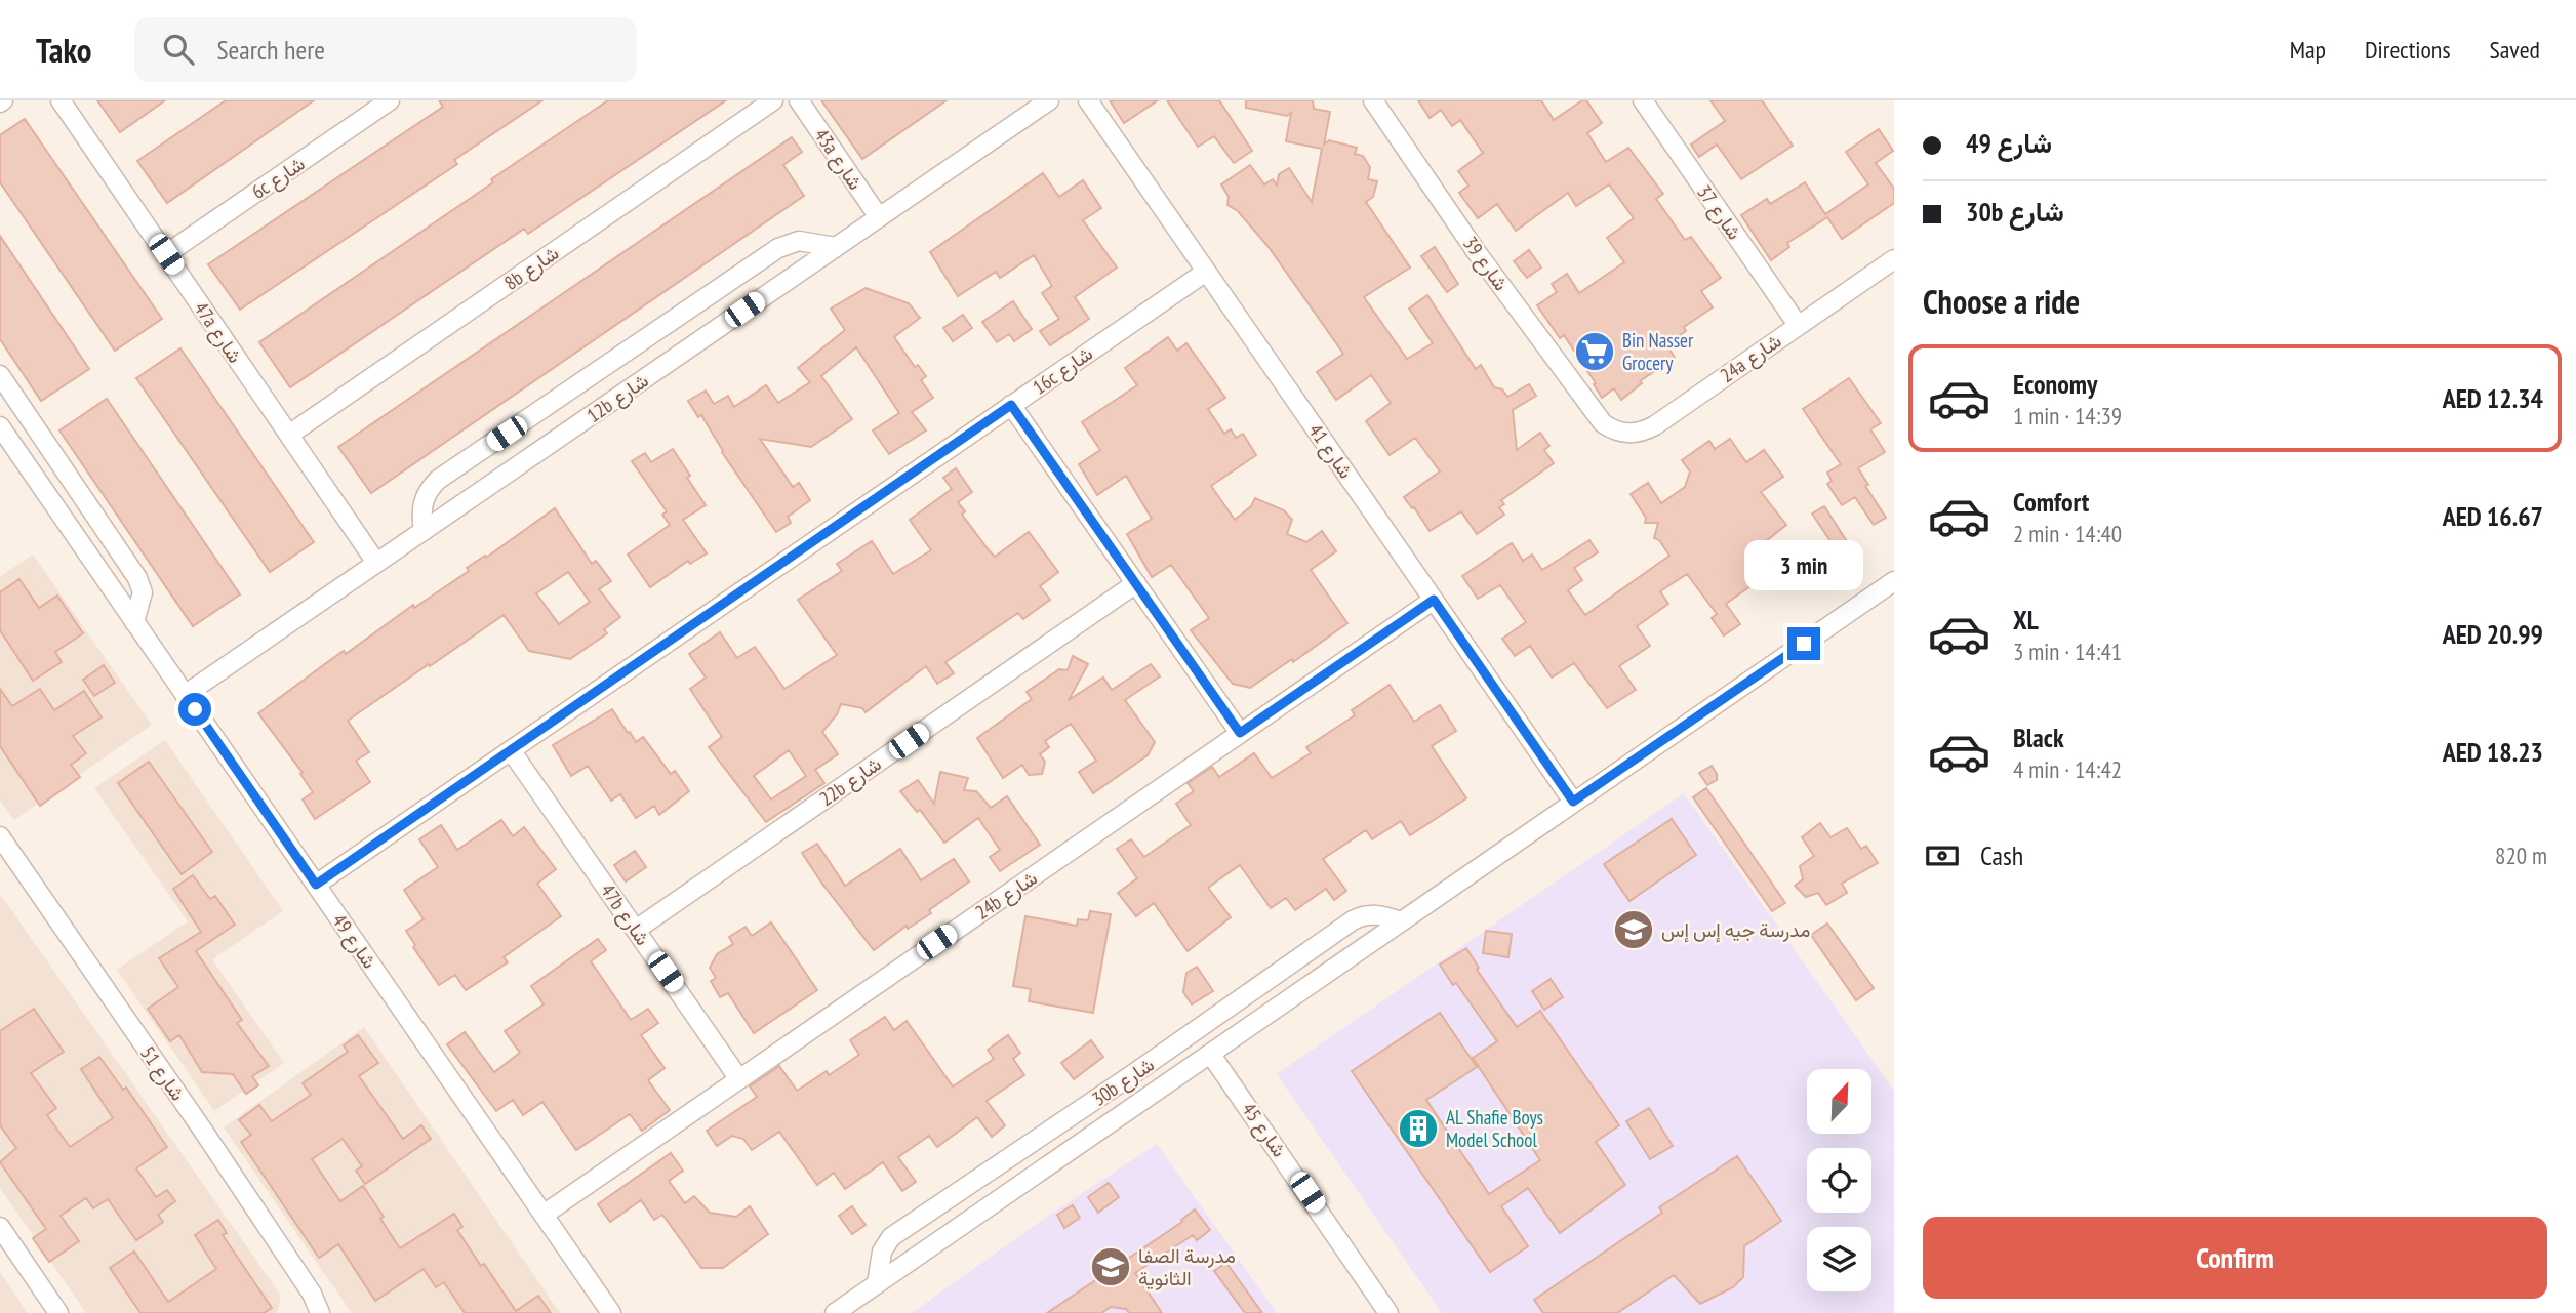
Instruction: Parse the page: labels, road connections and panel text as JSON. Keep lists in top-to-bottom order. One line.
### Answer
{"streets":{"street":["43a شارع","6c شارع","شارع 37","شارع 39","8b شارع","47a شارع","24a شارع","16c شارع","12b شارع","شارع 41","22b شارع","24b شارع","47b شارع","شارع 49","شارع 51","30b شارع","شارع 45"]},"crossings":[["43a شارع","12b شارع"],["6c شارع","47a شارع"],["شارع 37","24a شارع"],["شارع 39","24a شارع"],["8b شارع","47a شارع"],["47a شارع","12b شارع"],["16c شارع","شارع 41"],["16c شارع","47b شارع"],["16c شارع","شارع 49"],["12b شارع","شارع 49"],["شارع 41","24b شارع"],["شارع 41","30b شارع"],["22b شارع","47b شارع"],["24b شارع","47b شارع"],["24b شارع","شارع 49"],["30b شارع","شارع 45"]],"places":{"supermarket":["Bin Nasser Grocery"],"school or university":["مدرسة جيه إس إس","مدرسة الصفا الثانوية"],"building":["AL Shafie Boys Model School"]},"north":"top right","page":{"header":"Tako","search":"Search here","nav":["Map","Directions","Saved"],"banner":["شارع 49","30b شارع"],"heading":"Choose a ride","list":[{"name":"Economy","note":"1 min · 14:39","value":"AED 12.34"},{"name":"Comfort","note":"2 min · 14:40","value":"AED 16.67"},{"name":"XL","note":"3 min · 14:41","value":"AED 20.99"},{"name":"Black","note":"4 min · 14:42","value":"AED 18.23"}],"bubble":"3 min","pay":["Cash","820 m"],"buttons":"Confirm"}}
